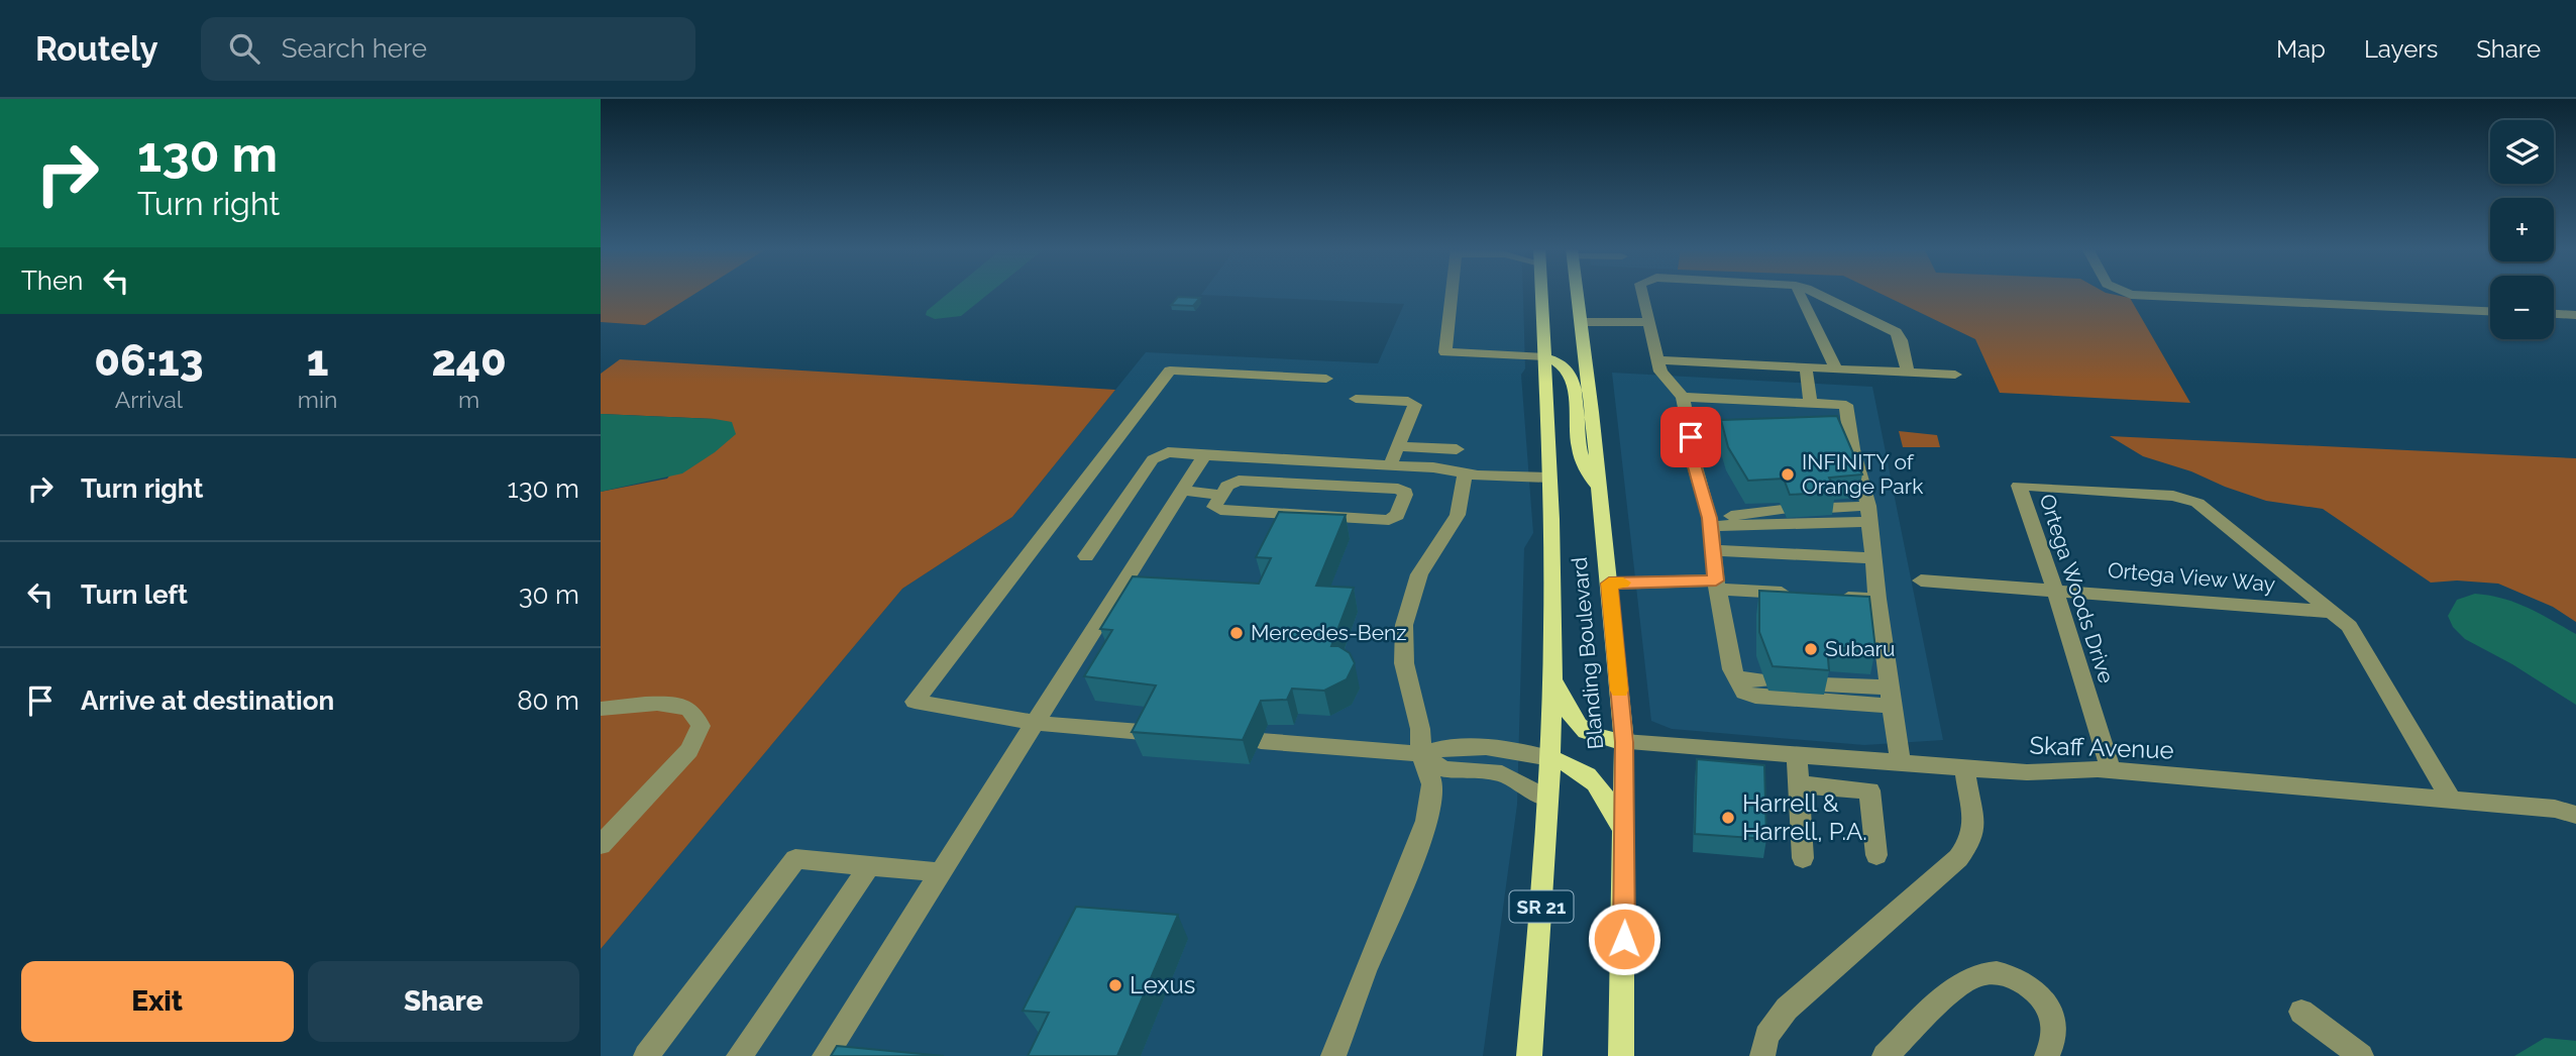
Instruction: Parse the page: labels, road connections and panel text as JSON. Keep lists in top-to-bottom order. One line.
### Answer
{"streets":{"main road":["Blanding Boulevard","SR 21"],"street":["Ortega View Way","Ortega Woods Drive","Skaff Avenue"]},"crossings":[["Ortega View Way","Ortega Woods Drive"],["Ortega Woods Drive","Skaff Avenue"],["Blanding Boulevard","Skaff Avenue"]],"places":["INFINITY of Orange Park","Mercedes-Benz","Subaru","Harrell & Harrell, P.A.","Lexus"],"page":{"header":"Routely","search":"Search here","nav":["Map","Layers","Share"],"turn":["130 m","Turn right"],"map_buttons":["+","−"],"then":"Then","eta":["06:13","Arrival","1","min","240","m"],"list":[{"name":"Turn right","value":"130 m"},{"name":"Turn left","value":"30 m"},{"name":"Arrive at destination","value":"80 m"}],"buttons":["Exit","Share"]}}
